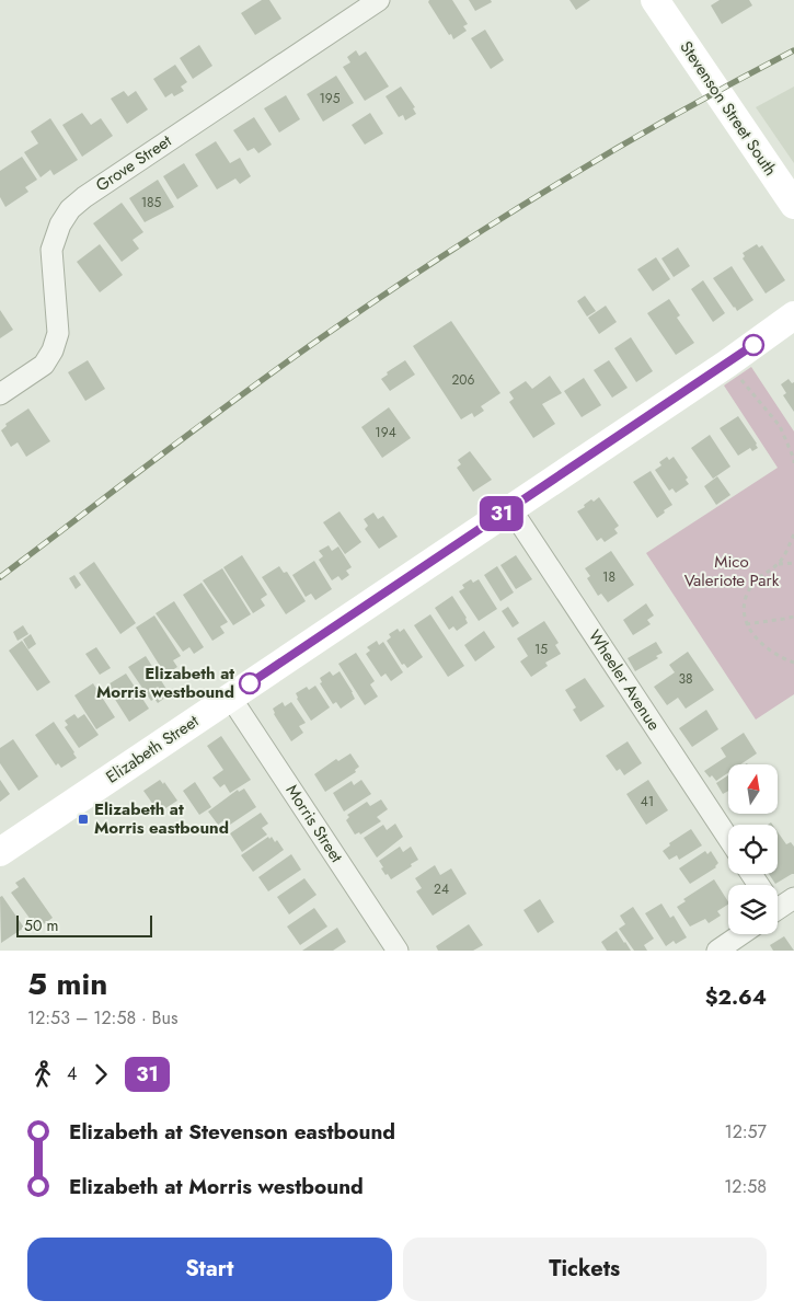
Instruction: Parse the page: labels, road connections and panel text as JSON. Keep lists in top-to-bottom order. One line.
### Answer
{"streets":{"main road":["Stevenson Street South","Elizabeth Street"],"street":["Grove Street","Wheeler Avenue","Morris Street"]},"crossings":[["Wheeler Avenue","Elizabeth Street"],["Elizabeth Street","Morris Street"]],"parks":["Mico Valeriote Park"],"places":{"other":["Elizabeth at Morris westbound"],"transit":["Elizabeth at Morris eastbound"]},"lines":["bus line 31"],"house_numbers":["195","185","206","194","18","15","38","41","24"],"scale_bar":"50 m","north":"top","page":{"on_map":"31","scale":"50 m","heading":["5 min","12:53 – 12:58 · Bus","$2.64"],"legs":["4","31"],"list":[{"name":"Elizabeth at Stevenson eastbound","value":"12:57"},{"name":"Elizabeth at Morris westbound","value":"12:58"}],"buttons":["Start","Tickets"]}}
